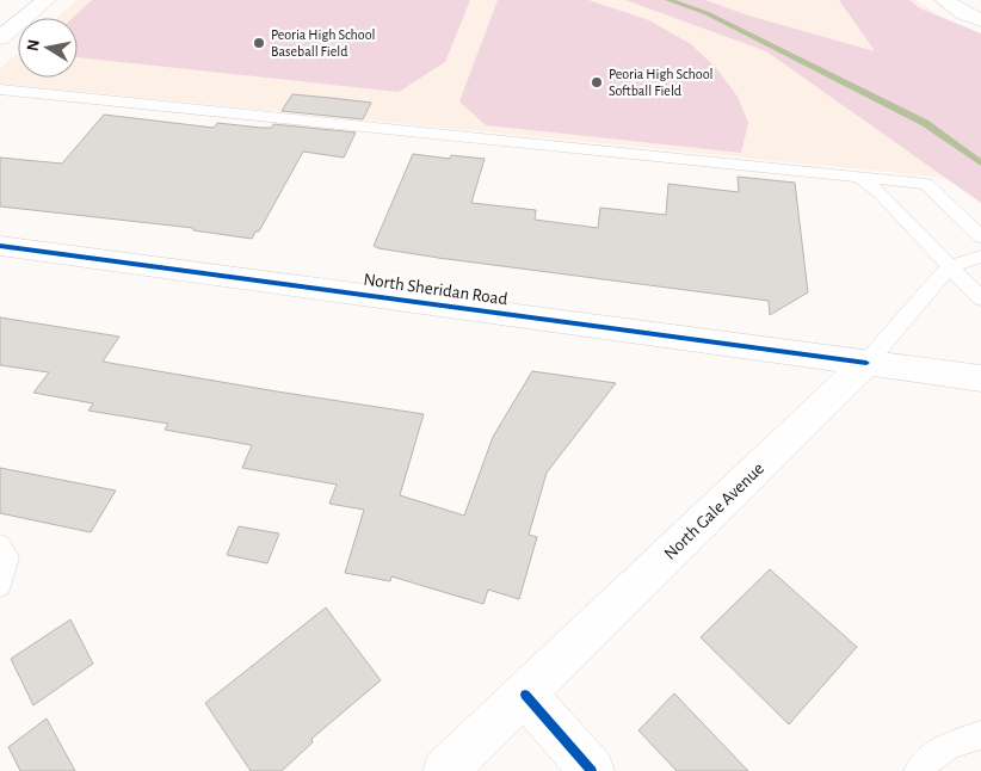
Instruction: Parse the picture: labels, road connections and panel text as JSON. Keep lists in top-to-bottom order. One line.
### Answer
{"streets":{"main road":["North Sheridan Road","North Gale Avenue"]},"crossings":[["North Sheridan Road","North Gale Avenue"]],"places":["Peoria High School Baseball Field","Peoria High School Softball Field"],"north":"left"}
